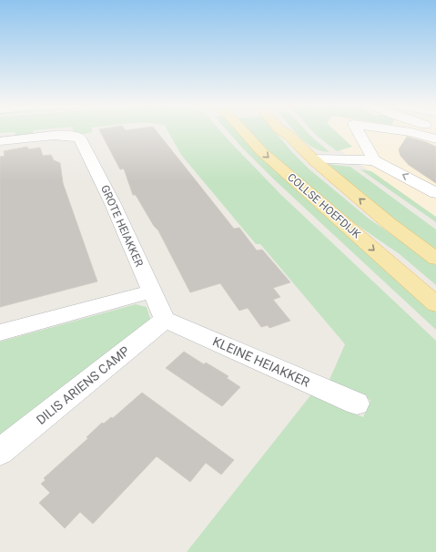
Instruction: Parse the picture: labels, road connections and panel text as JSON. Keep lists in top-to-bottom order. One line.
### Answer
{"streets":{"main road":["COLLSE HOEFDIJK"],"street":["GROTE HEIAKKER","KLEINE HEIAKKER","DILIS ARIENS CAMP"]},"crossings":[["GROTE HEIAKKER","KLEINE HEIAKKER"],["GROTE HEIAKKER","DILIS ARIENS CAMP"],["KLEINE HEIAKKER","DILIS ARIENS CAMP"]]}
